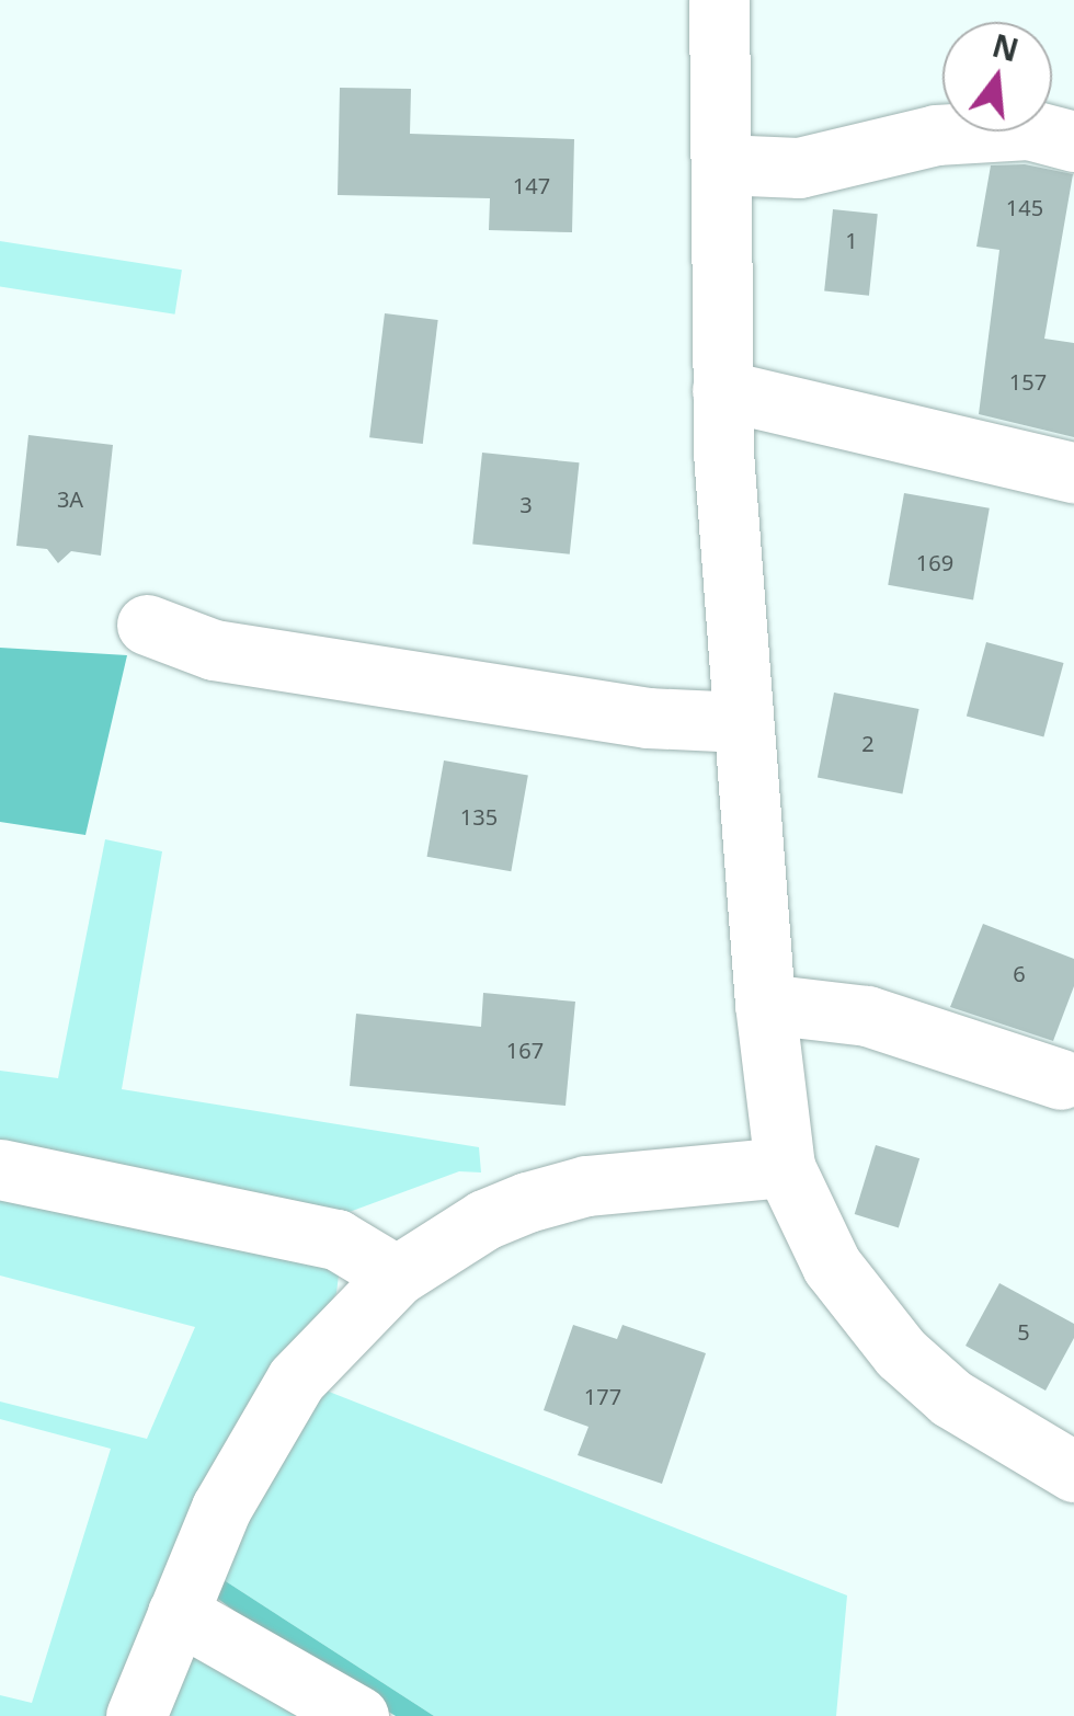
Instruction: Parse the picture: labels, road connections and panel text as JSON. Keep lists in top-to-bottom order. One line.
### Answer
{"house_numbers":["147","145","1","157","3A","3","169","2","135","6","167","5","177"],"north":"top"}
